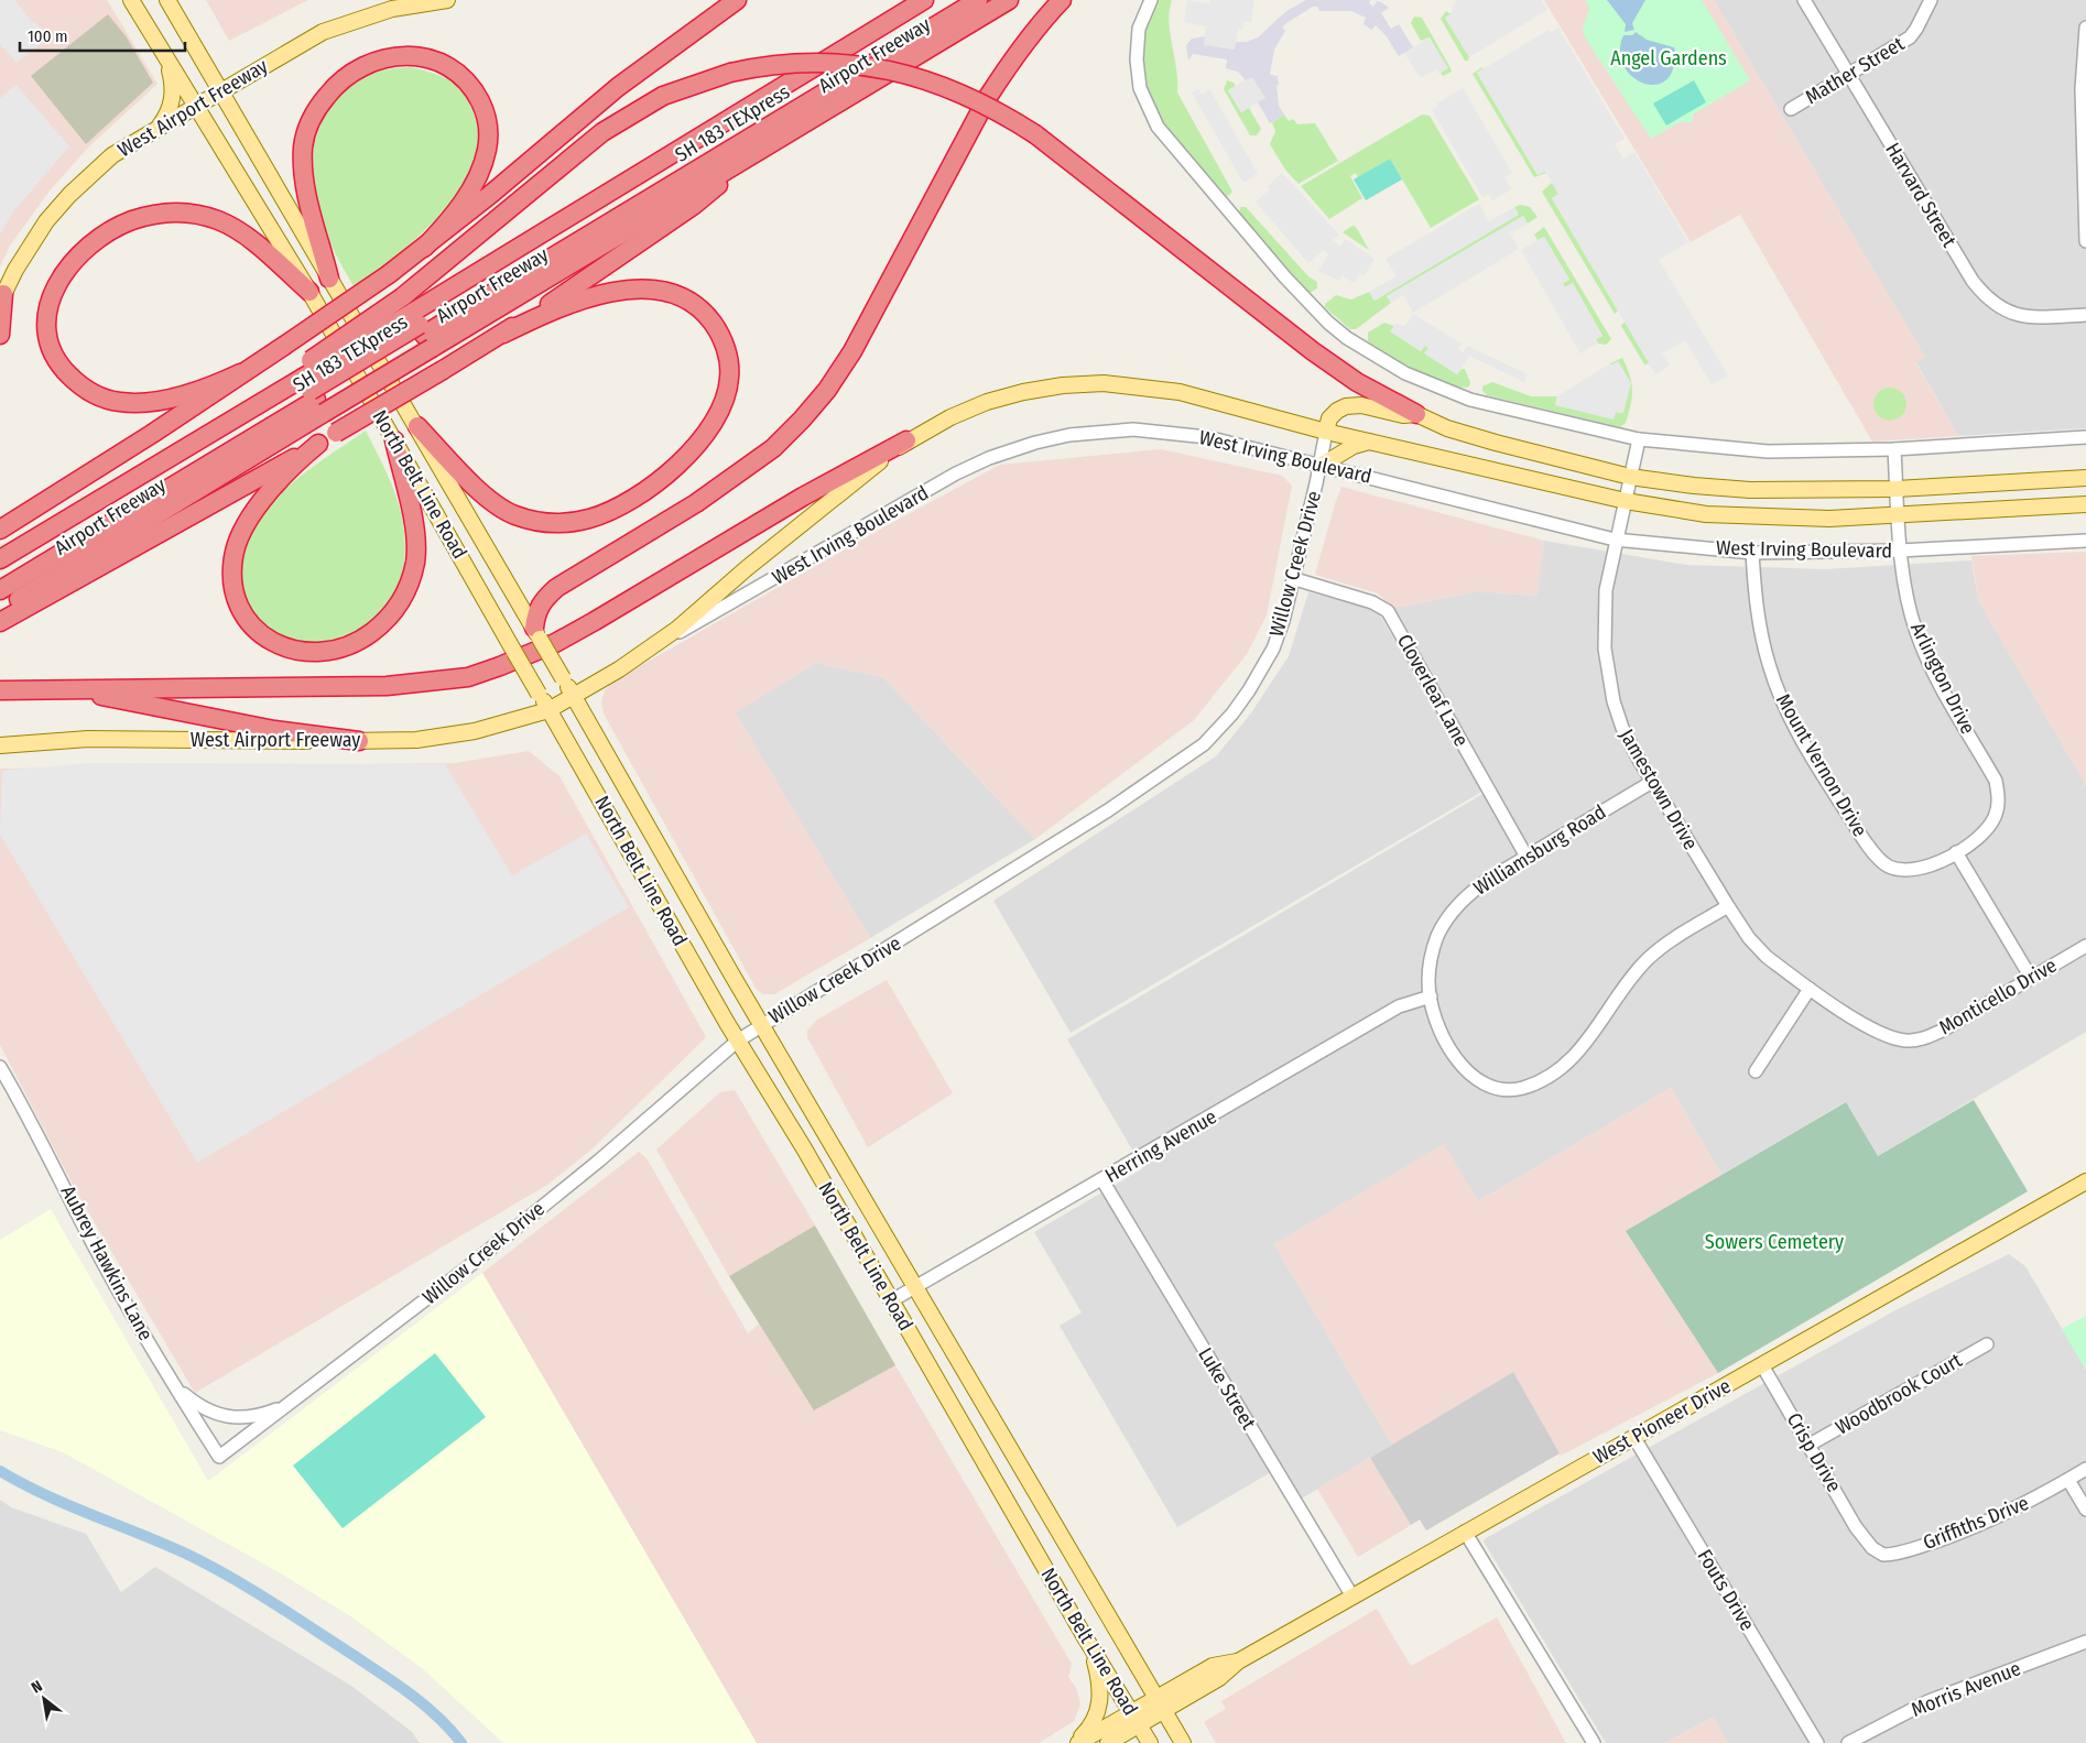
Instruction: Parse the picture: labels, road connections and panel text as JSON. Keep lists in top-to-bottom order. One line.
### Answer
{"streets":{"highway":["Airport Freeway","SH 183 TEXpress"],"main road":["West Airport Freeway","West Irving Boulevard","North Belt Line Road","West Pioneer Drive"],"street":["Mather Street","Harvard Street","Willow Creek Drive","Arlington Drive","Cloverleaf Lane","Mount Vernon Drive","Jamestown Drive","Williamsburg Road","Monticello Drive","Herring Avenue","Aubrey Hawkins Lane","Luke Street","Woodbrook Court","Crisp Drive","Griffiths Drive","Fouts Drive","Morris Avenue"]},"crossings":[["Airport Freeway","SH 183 TEXpress"],["Mather Street","Harvard Street"],["West Airport Freeway","West Irving Boulevard"],["West Airport Freeway","North Belt Line Road"],["West Irving Boulevard","North Belt Line Road"],["West Irving Boulevard","Willow Creek Drive"],["West Irving Boulevard","Arlington Drive"],["West Irving Boulevard","Mount Vernon Drive"],["West Irving Boulevard","Jamestown Drive"],["North Belt Line Road","Willow Creek Drive"],["North Belt Line Road","Herring Avenue"],["North Belt Line Road","West Pioneer Drive"],["Willow Creek Drive","Cloverleaf Lane"],["Willow Creek Drive","Aubrey Hawkins Lane"],["Arlington Drive","Mount Vernon Drive"],["Cloverleaf Lane","Williamsburg Road"],["Jamestown Drive","Williamsburg Road"],["Jamestown Drive","Monticello Drive"],["Williamsburg Road","Herring Avenue"],["Herring Avenue","Luke Street"],["Luke Street","West Pioneer Drive"],["Woodbrook Court","Crisp Drive"],["West Pioneer Drive","Crisp Drive"],["West Pioneer Drive","Fouts Drive"],["Crisp Drive","Griffiths Drive"]],"parks":["Angel Gardens","Sowers Cemetery"],"scale_bar":"100 m","north":"top left"}
